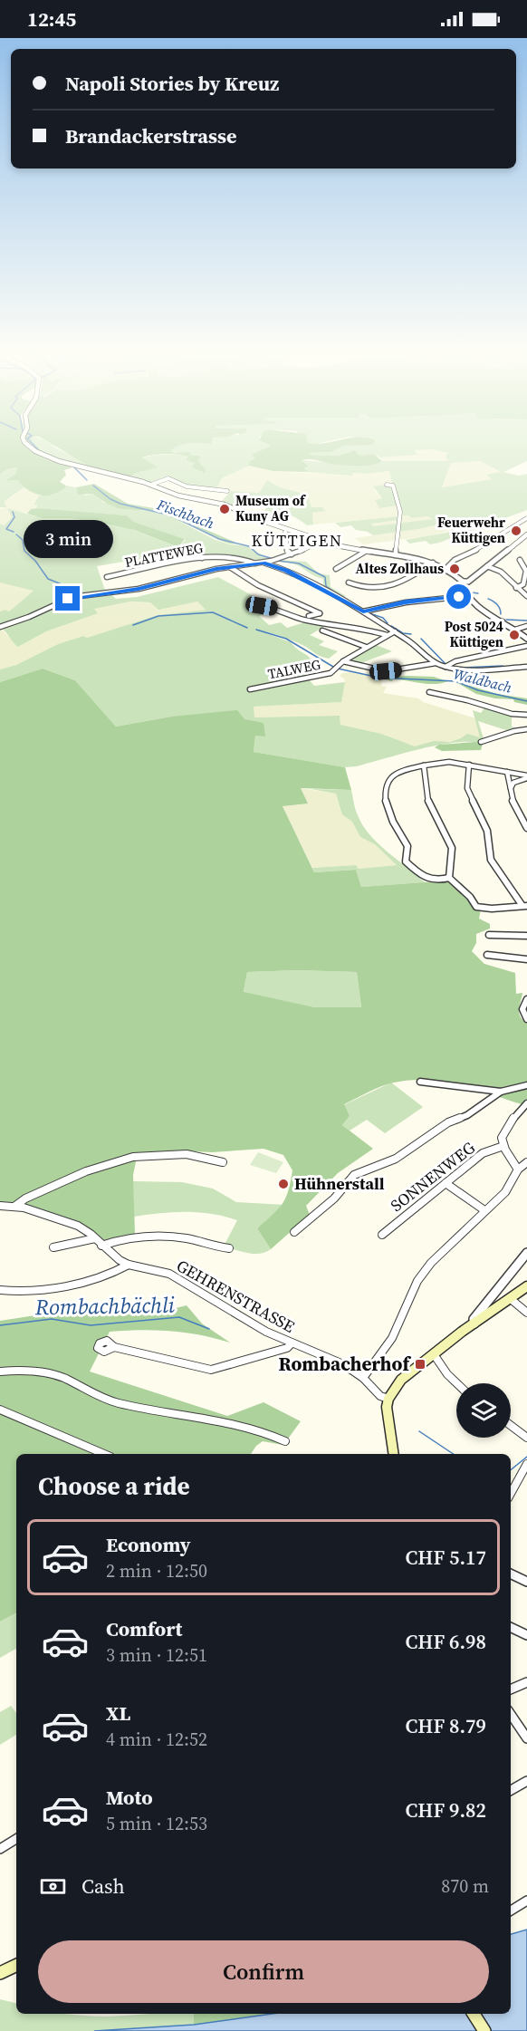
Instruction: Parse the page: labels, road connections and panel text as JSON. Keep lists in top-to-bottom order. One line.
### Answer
{"streets":{"street":["PLATTEWEG","TALWEG","SONNENWEG","GEHRENSTRASSE"]},"districts":["KÜTTIGEN"],"water":["Fischbach","Waldbach","Rombachbächli"],"places":{"other":["Museum of Kuny AG","Feuerwehr Küttigen","Altes Zollhaus","Post 5024 Küttigen","Hühnerstall"],"transit":["Rombacherhof"]},"page":{"status":"12:45","banner":["Napoli Stories by Kreuz","Brandackerstrasse"],"bubble":"3 min","heading":"Choose a ride","list":[{"name":"Economy","note":"2 min · 12:50","value":"CHF 5.17"},{"name":"Comfort","note":"3 min · 12:51","value":"CHF 6.98"},{"name":"XL","note":"4 min · 12:52","value":"CHF 8.79"},{"name":"Moto","note":"5 min · 12:53","value":"CHF 9.82"}],"pay":["Cash","870 m"],"buttons":"Confirm"}}
